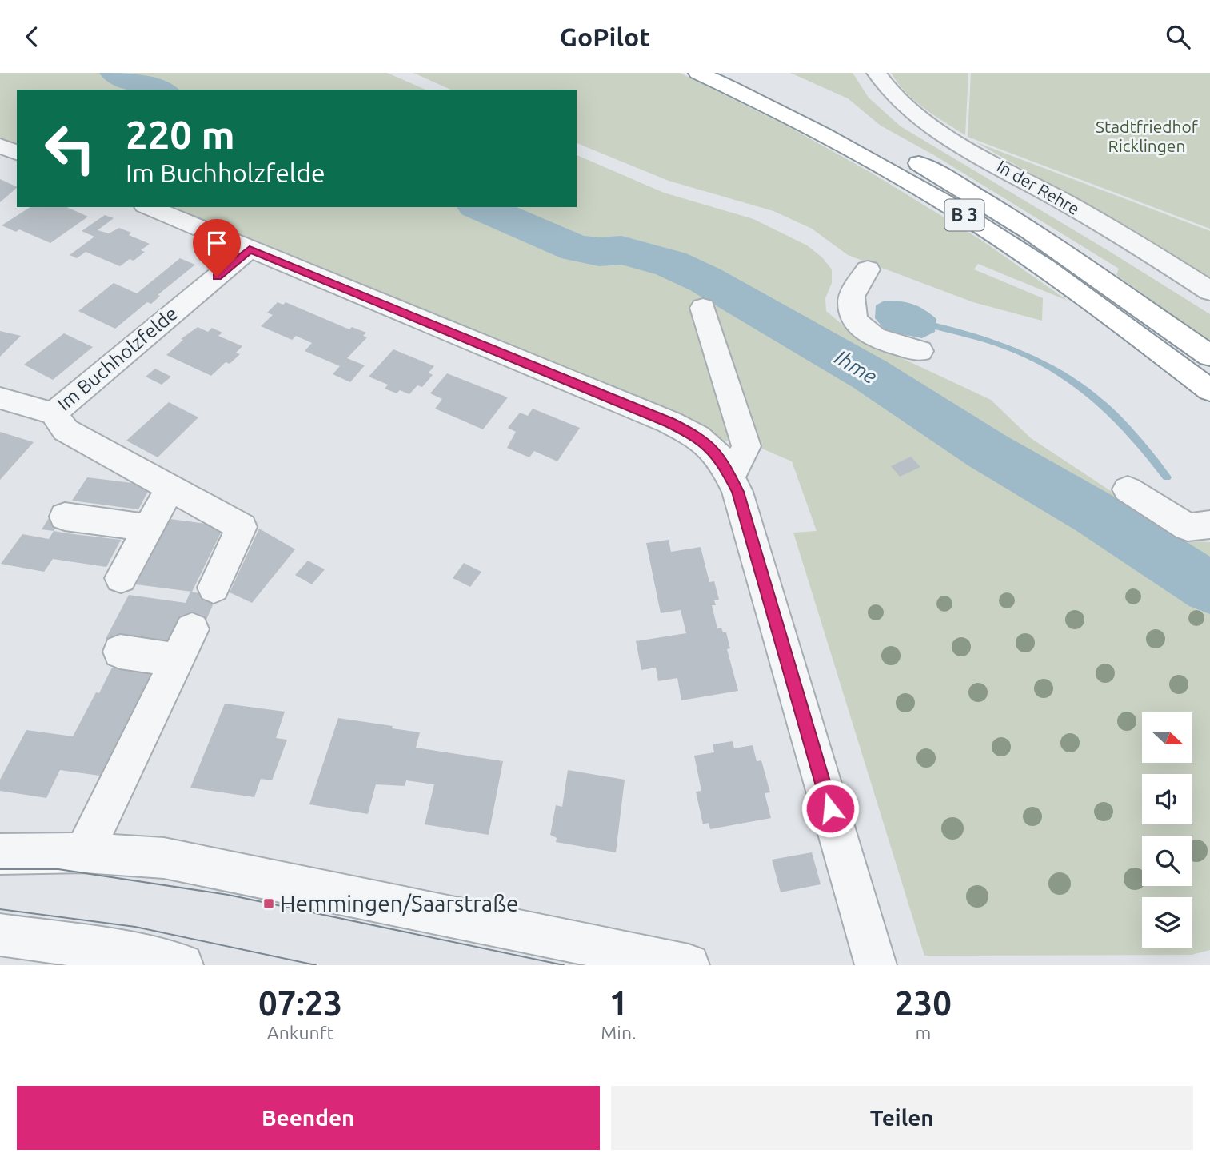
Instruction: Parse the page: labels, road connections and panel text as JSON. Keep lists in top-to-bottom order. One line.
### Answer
{"streets":{"highway":["B 3"],"street":["In der Rehre","Im Buchholzfelde"]},"water":["Ihme"],"parks":["Stadtfriedhof Ricklingen"],"places":{"transit":["Hemmingen/Saarstraße"]},"north":"right","page":{"header":"GoPilot","turn":["220 m","Im Buchholzfelde"],"eta":["07:23","Ankunft","1","Min.","230","m"],"buttons":["Beenden","Teilen"]}}
